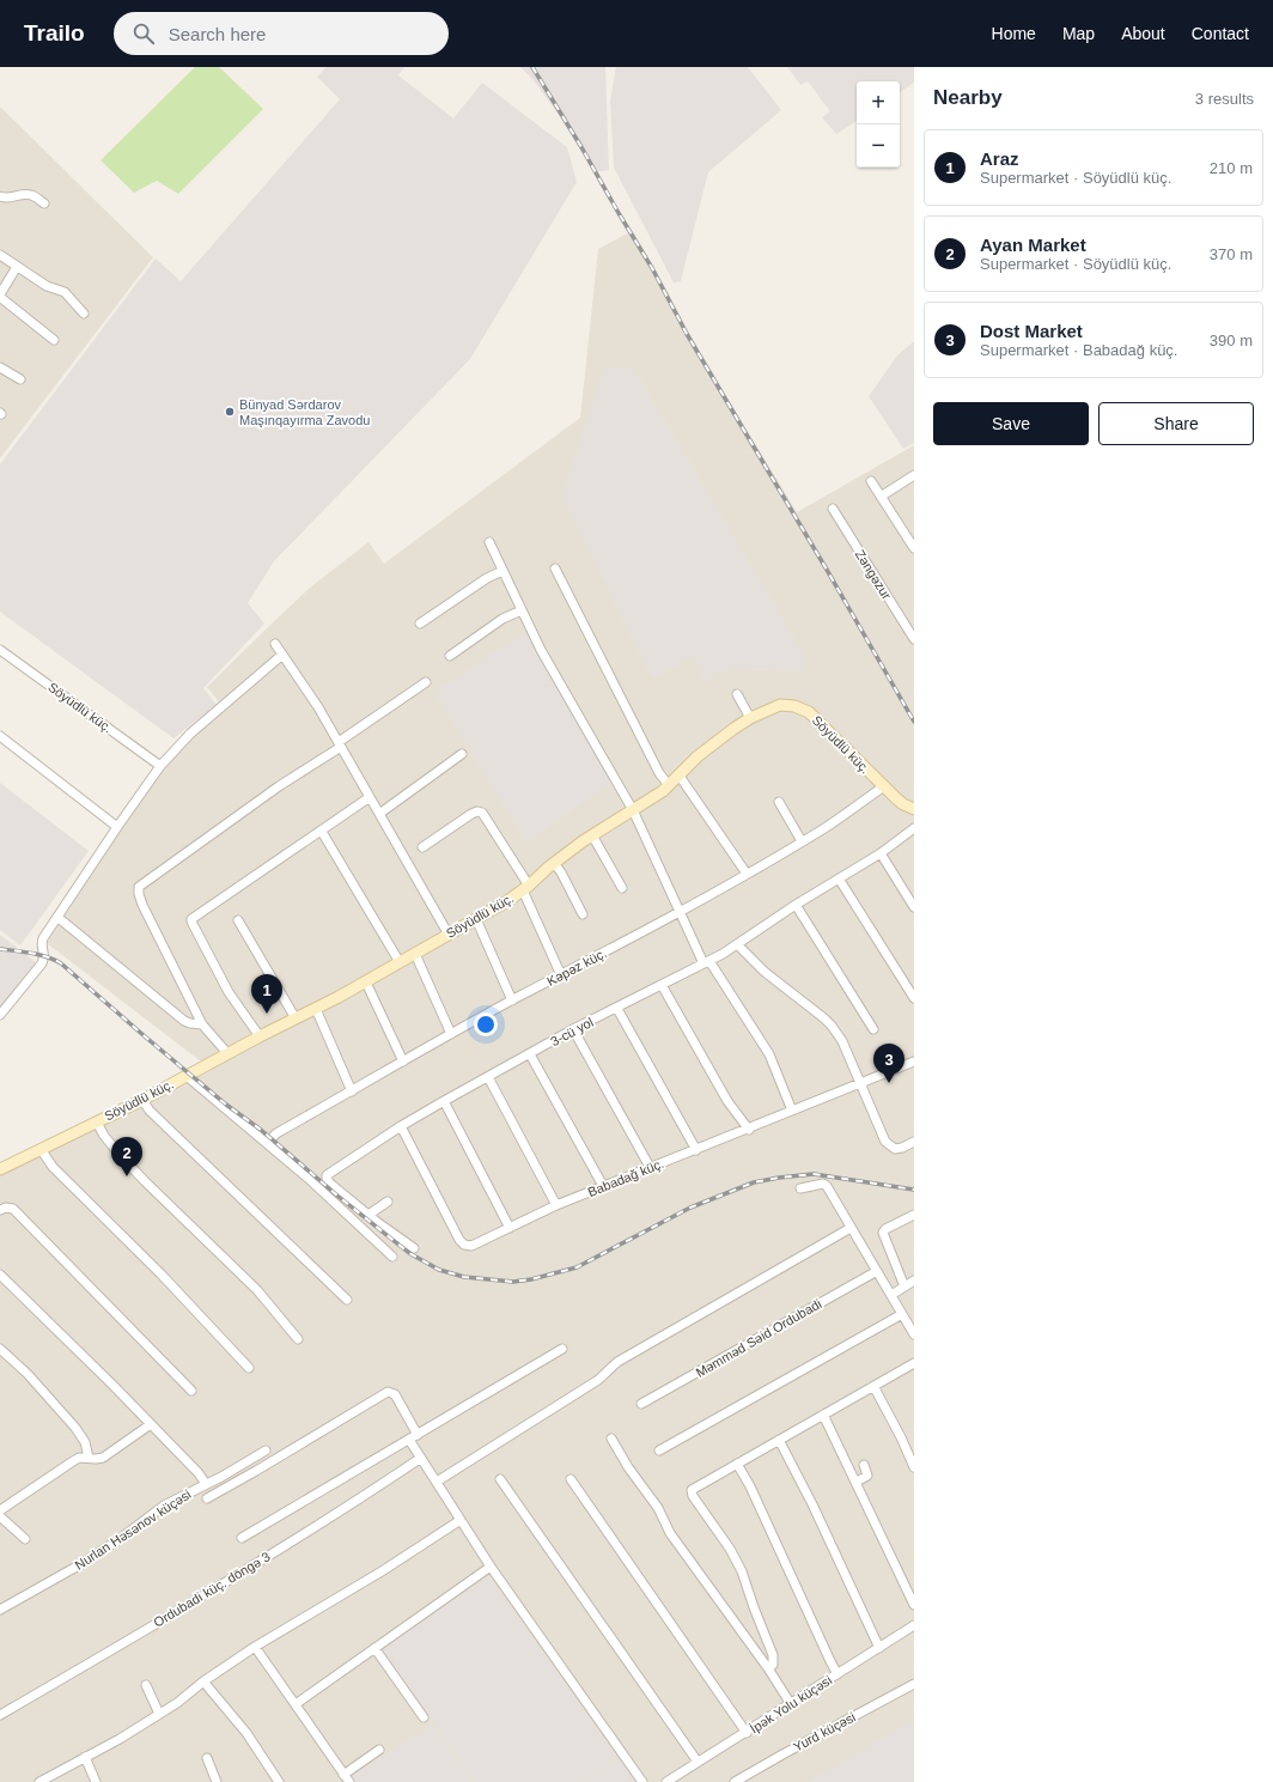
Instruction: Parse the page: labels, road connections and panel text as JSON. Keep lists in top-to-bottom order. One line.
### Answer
{"streets":{"street":["Zəngəzur","Söyüdlü küç.","Kəpəz küç.","3-cü yol","Babadağ küç.","Məmməd Səid Ordubadi","Nurlan Həsənov küçəsi","Ordubadi küç. döngə 3","İpək Yolu küçəsi","Yurd küçəsi"]},"crossings":[["Söyüdlü küç.","Kəpəz küç."],["3-cü yol","Babadağ küç."]],"places":["Bünyad Sərdarov Maşınqayırma Zavodu"],"page":{"header":"Trailo","search":"Search here","nav":["Home","Map","About","Contact"],"heading":["Nearby","3 results"],"map_buttons":["+","−"],"list":[{"mark":"1","name":"Araz","note":"Supermarket · Söyüdlü küç.","value":"210 m"},{"mark":"2","name":"Ayan Market","note":"Supermarket · Söyüdlü küç.","value":"370 m"},{"mark":"3","name":"Dost Market","note":"Supermarket · Babadağ küç.","value":"390 m"}],"buttons":["Save","Share"],"pins":["1","3","2"]}}
